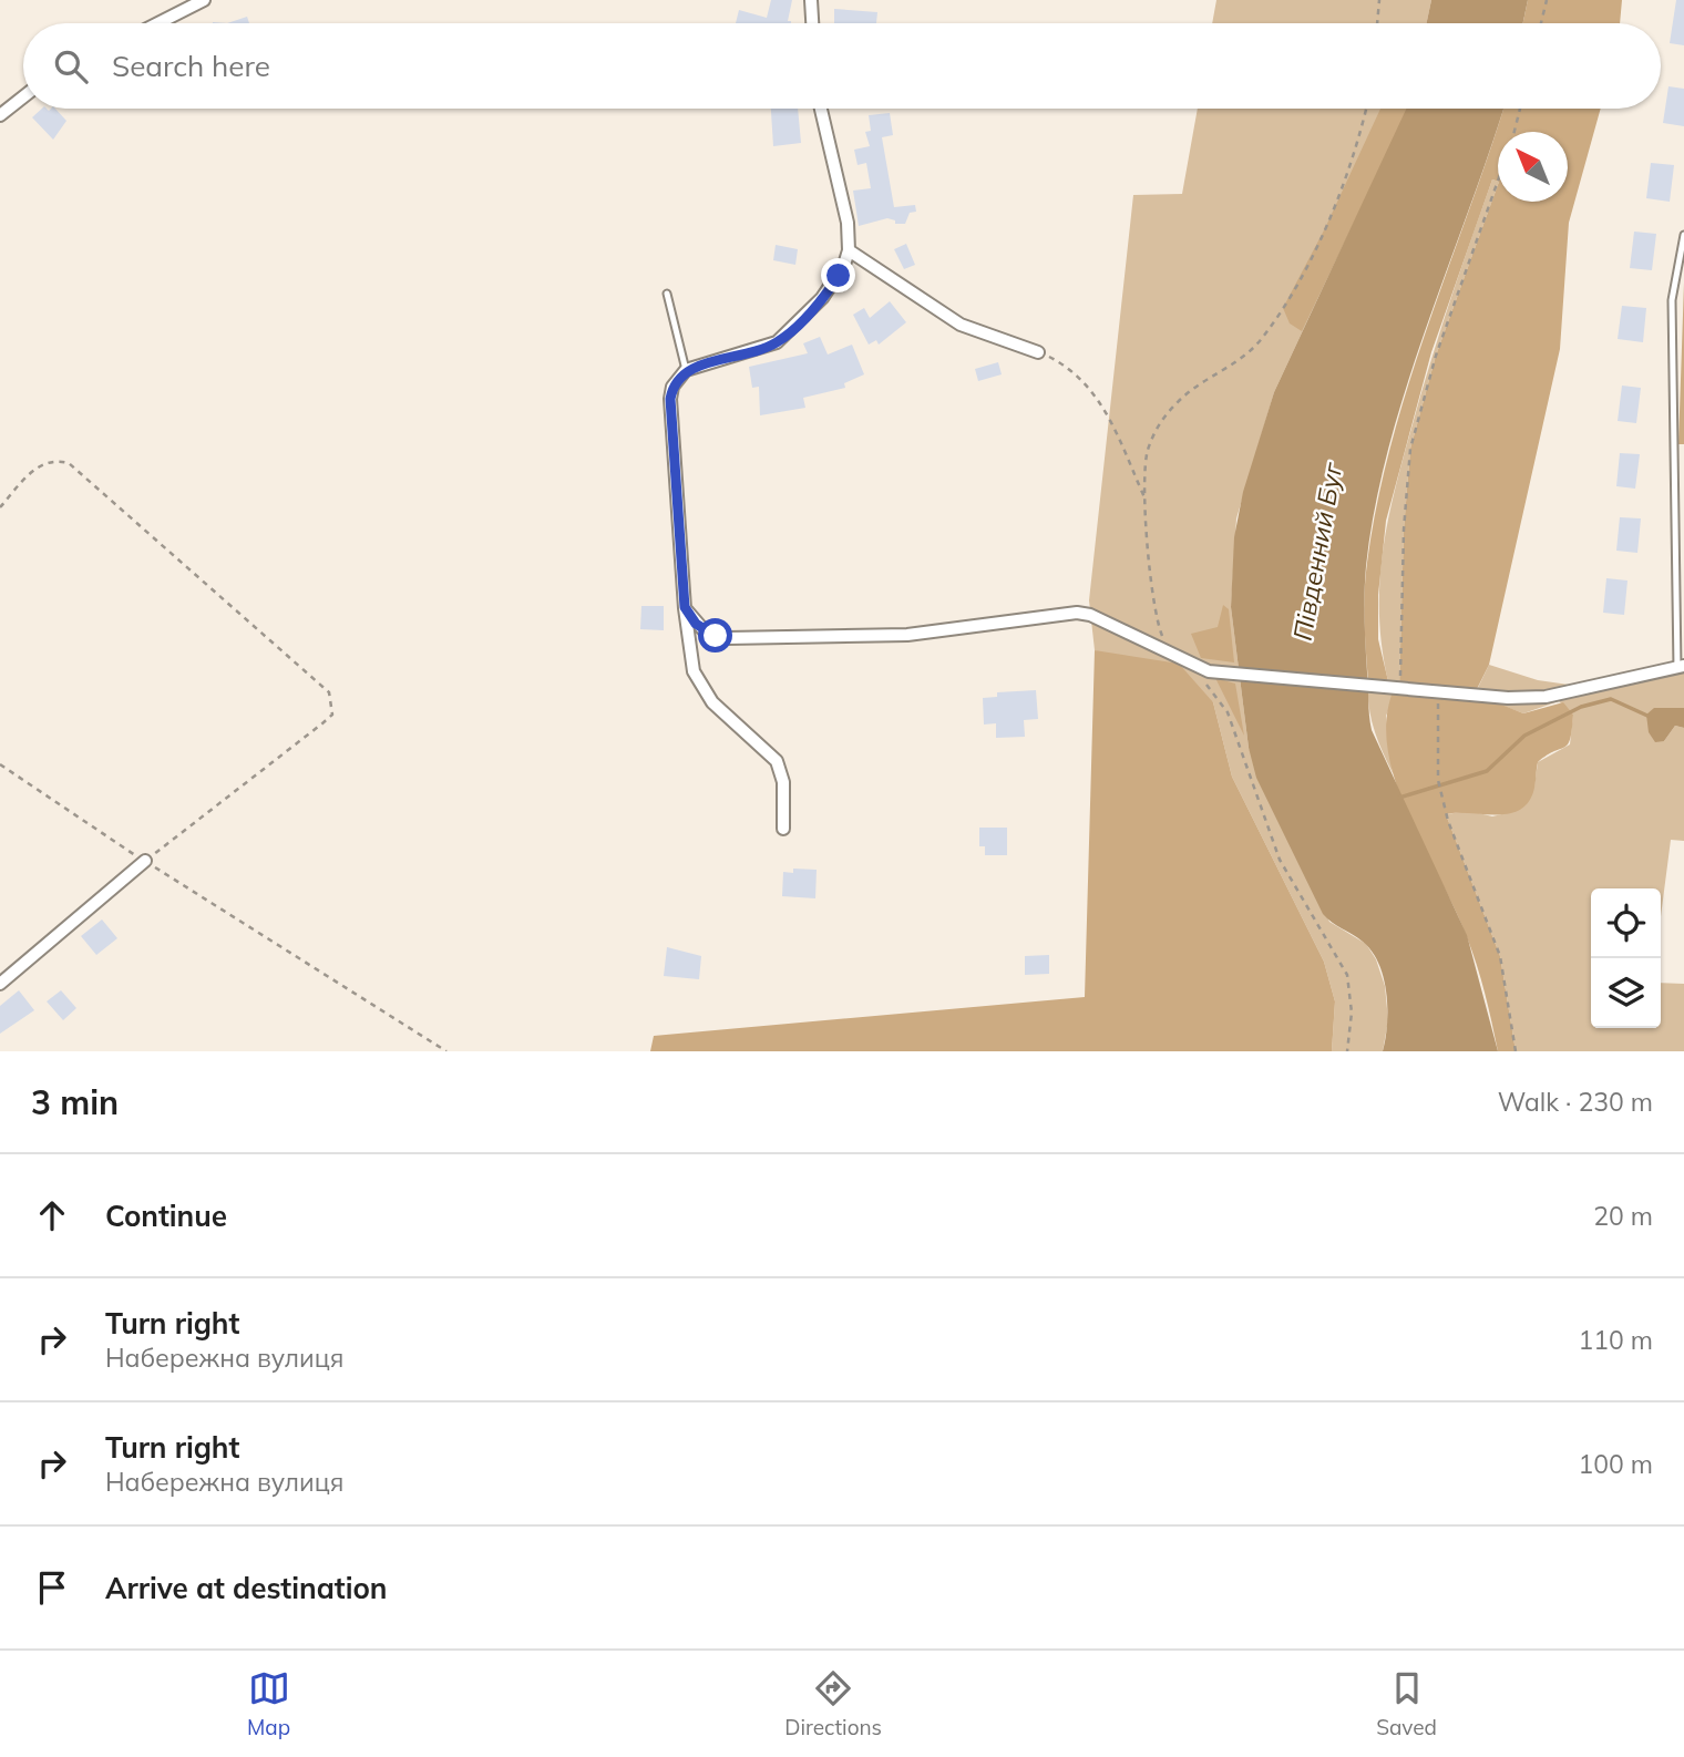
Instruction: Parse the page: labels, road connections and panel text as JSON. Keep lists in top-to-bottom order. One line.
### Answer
{"water":["Південний Буг"],"north":"top left","page":{"search":"Search here","heading":["3 min","Walk · 230 m"],"list":[["Continue","20 m"],["Turn right","Набережна вулиця","110 m"],["Turn right","Набережна вулиця","100 m"],"Arrive at destination"],"nav":["Map","Directions","Saved"]}}
